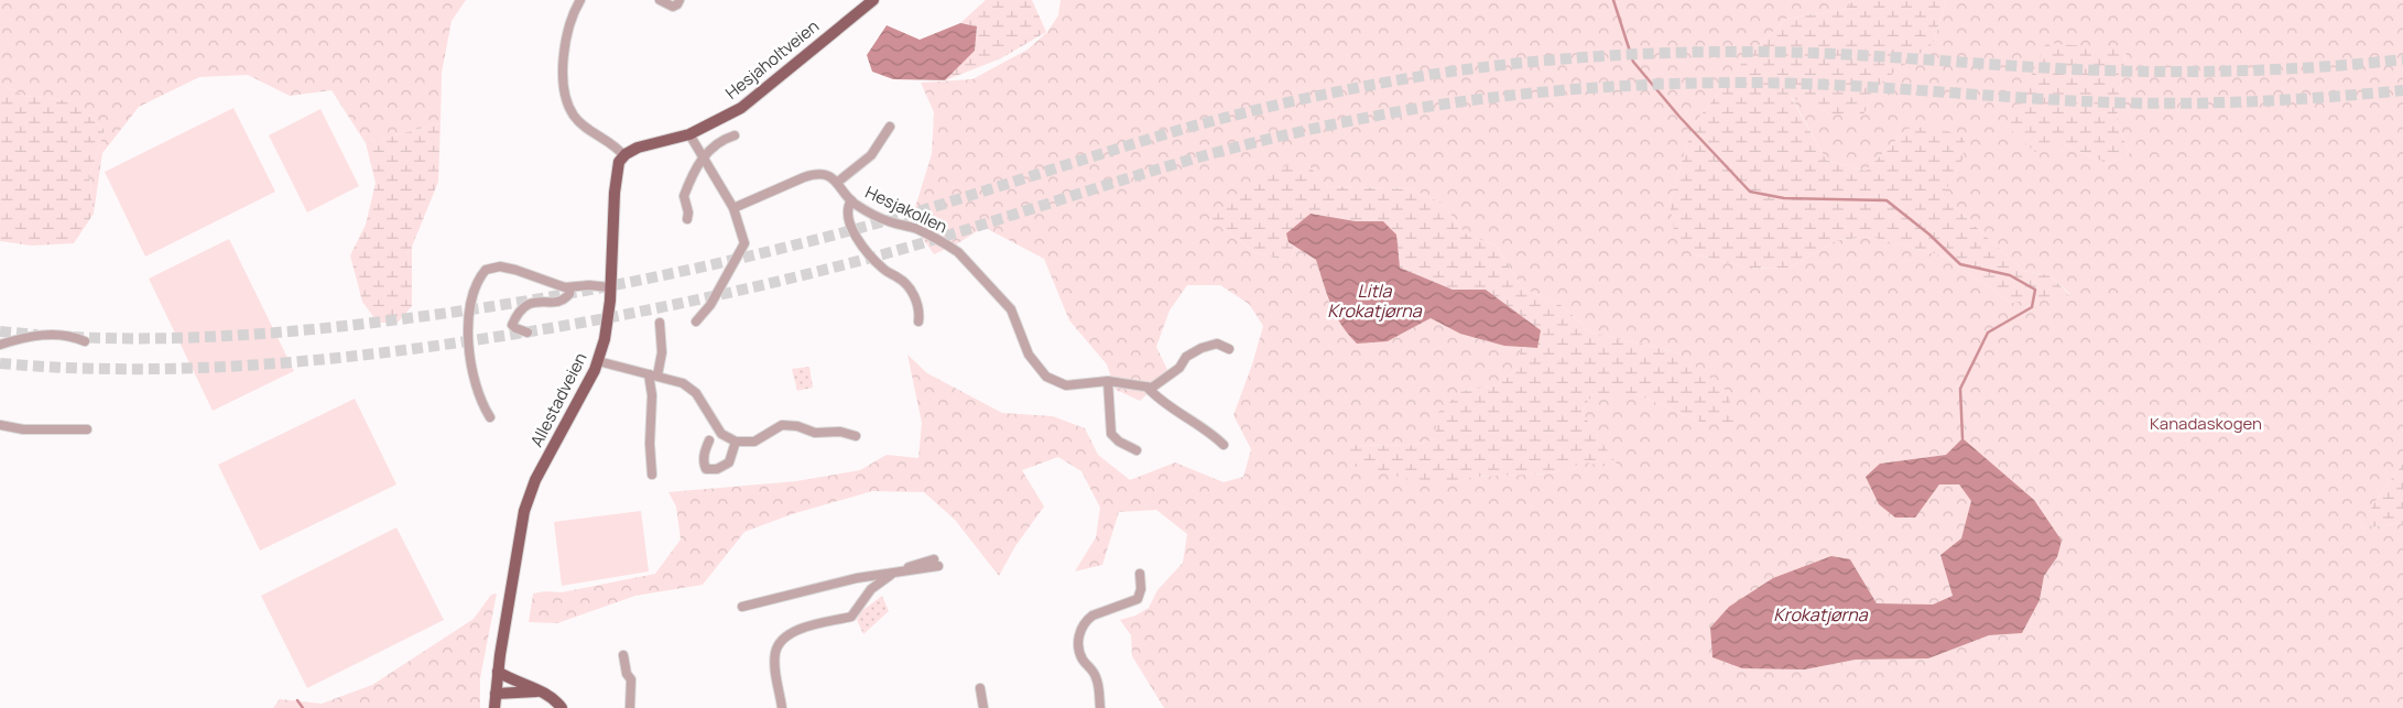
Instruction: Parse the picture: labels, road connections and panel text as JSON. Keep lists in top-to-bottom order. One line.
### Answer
{"streets":{"main road":["Hesjaholtveien","Allestadveien"],"street":["Hesjakollen"]},"crossings":[["Hesjaholtveien","Allestadveien"]],"water":["Litla Krokatjørna","Krokatjørna"],"parks":["Kanadaskogen"]}
